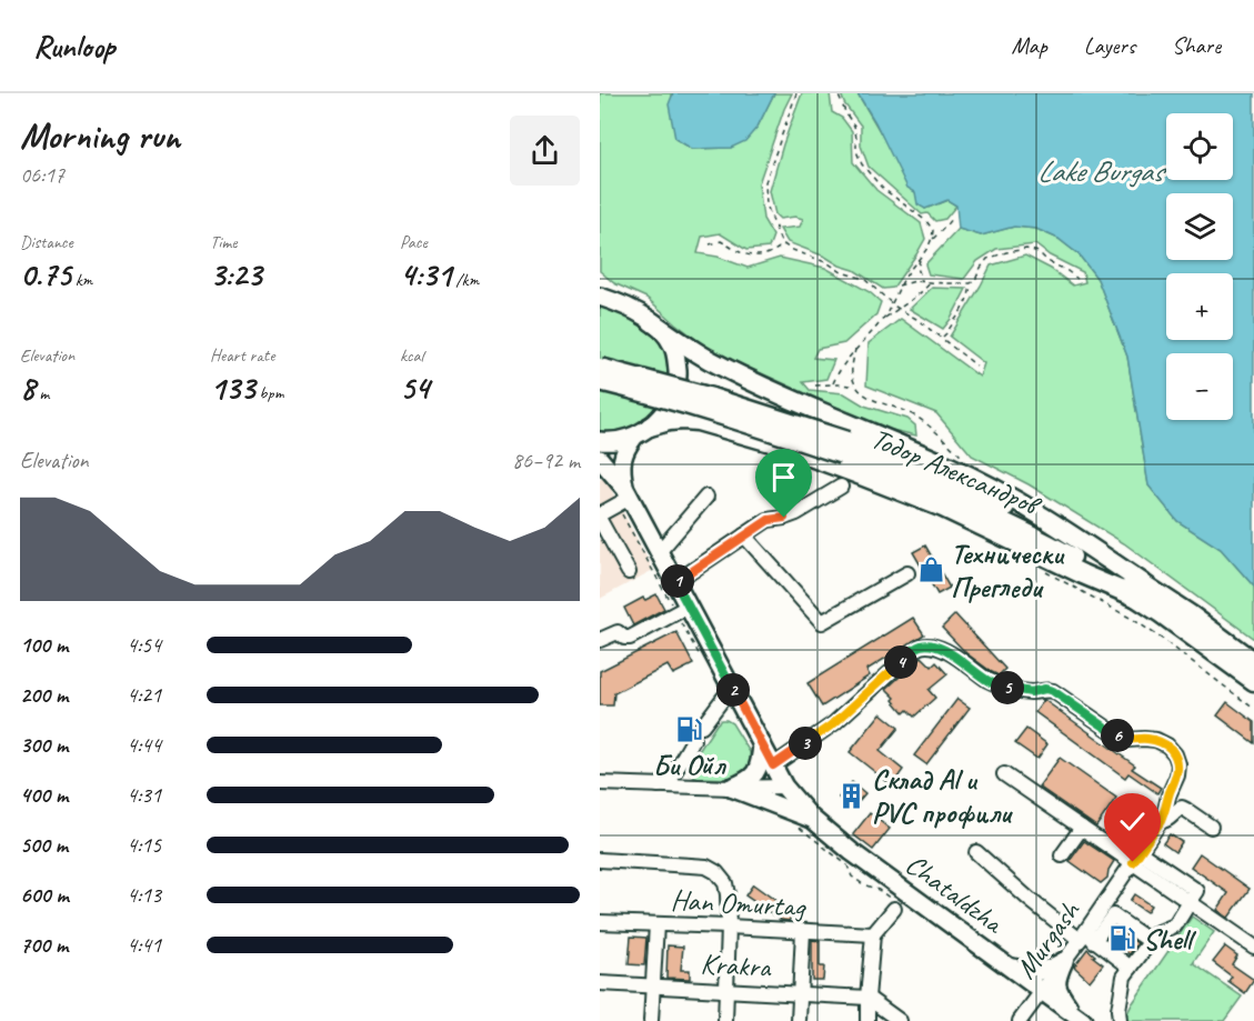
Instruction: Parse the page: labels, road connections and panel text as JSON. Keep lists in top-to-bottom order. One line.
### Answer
{"streets":{"highway":["Тодор Александров"],"main road":["Chataldzha"],"street":["Han Omurtag","Murgash","Krakra"]},"crossings":[["Chataldzha","Murgash"]],"water":["Lake Burgas"],"places":{"shop":["Технически Прегледи"],"fuel station":["Би Ойл","Shell"],"building":["Склад Al и PVC профили"]},"page":{"header":"Runloop","nav":["Map","Layers","Share"],"heading":["Morning run","06:17"],"map_buttons":["+","−"],"stats":[["Distance","0.75 km"],["Time","3:23"],["Pace","4:31 /km"],["Elevation","8 m"],["Heart rate","133 bpm"],["kcal","54"]],"chart":["Elevation","86–92 m"],"pins":["1","4","5","2","6","3"],"list":[{"name":"100 m","note":"4:54"},{"name":"200 m","note":"4:21"},{"name":"300 m","note":"4:44"},{"name":"400 m","note":"4:31"},{"name":"500 m","note":"4:15"},{"name":"600 m","note":"4:13"},{"name":"700 m","note":"4:41"}]}}
